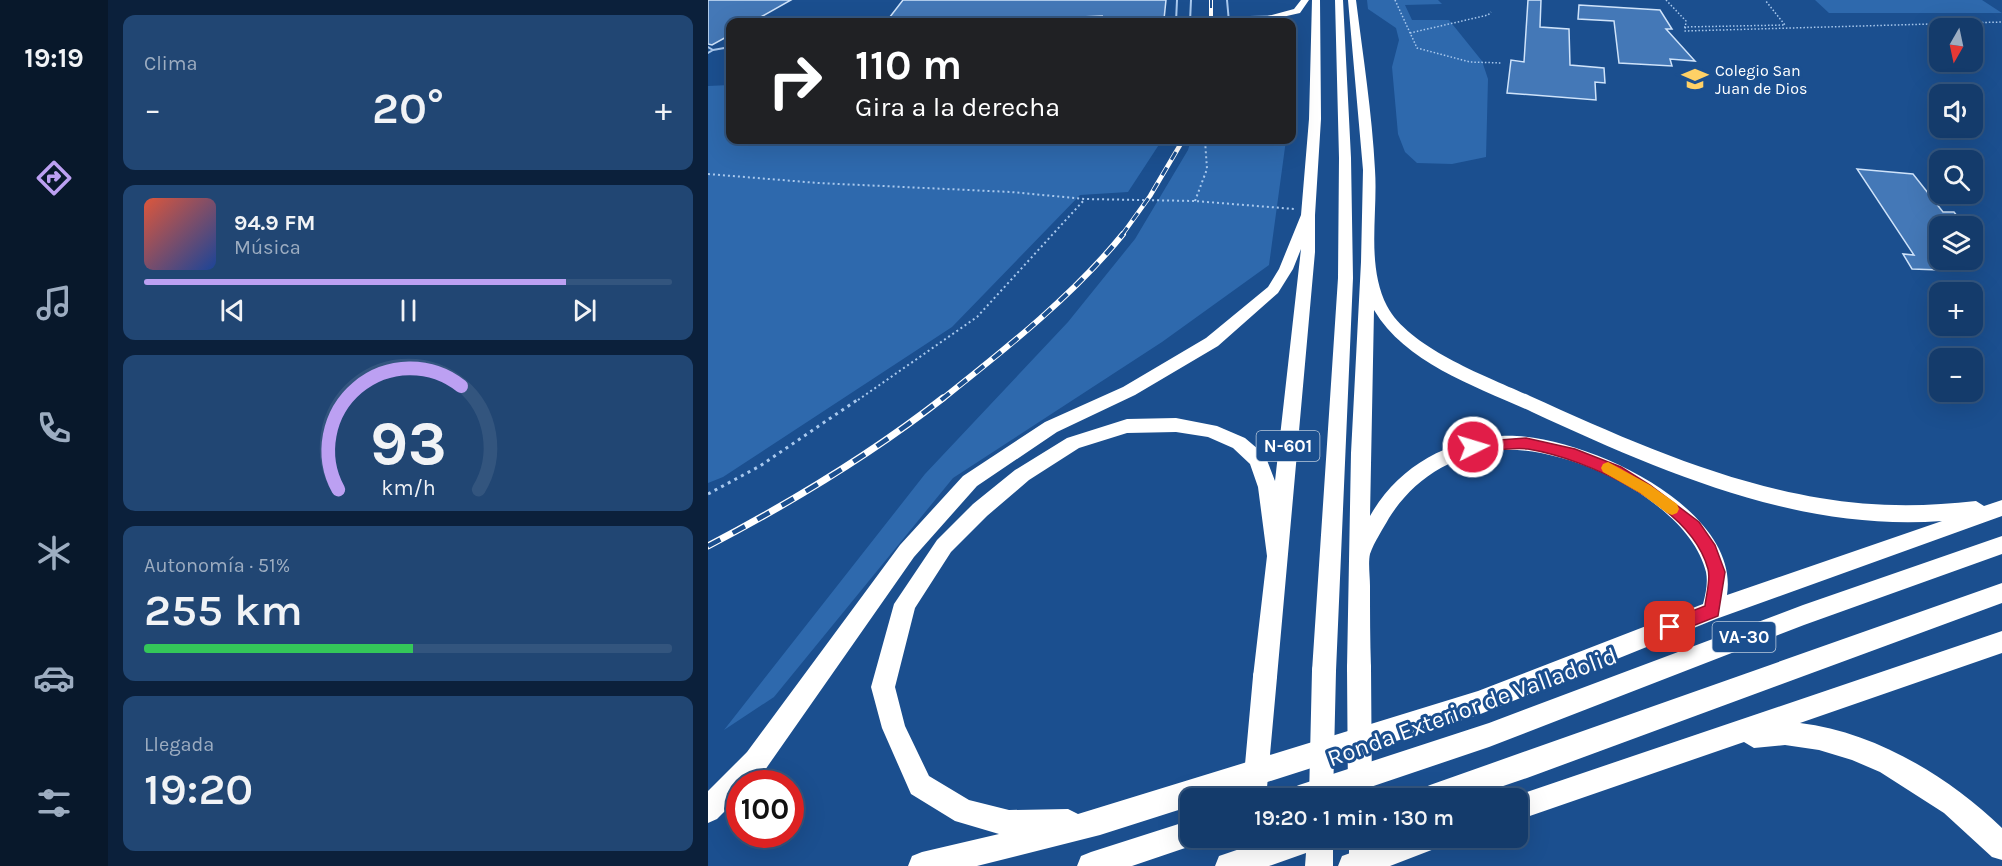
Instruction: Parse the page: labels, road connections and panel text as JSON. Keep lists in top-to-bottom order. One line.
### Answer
{"streets":{"highway":["N-601","VA-30","Ronda Exterior de Valladolid"]},"places":{"school or university":["Colegio San Juan de Dios"]},"north":"bottom","page":{"tabs":"19:19","tile":["Clima",["Autonomía · 51%","255 km"],["Llegada","19:20"]],"map_buttons":["+","−"],"turn":["110 m","Gira a la derecha"],"heat":["−","20°","+"],"song":["94.9 FM","Música"],"limit":"100","trip":"19:20 · 1 min · 130 m","gauge":["93","km/h"]}}
